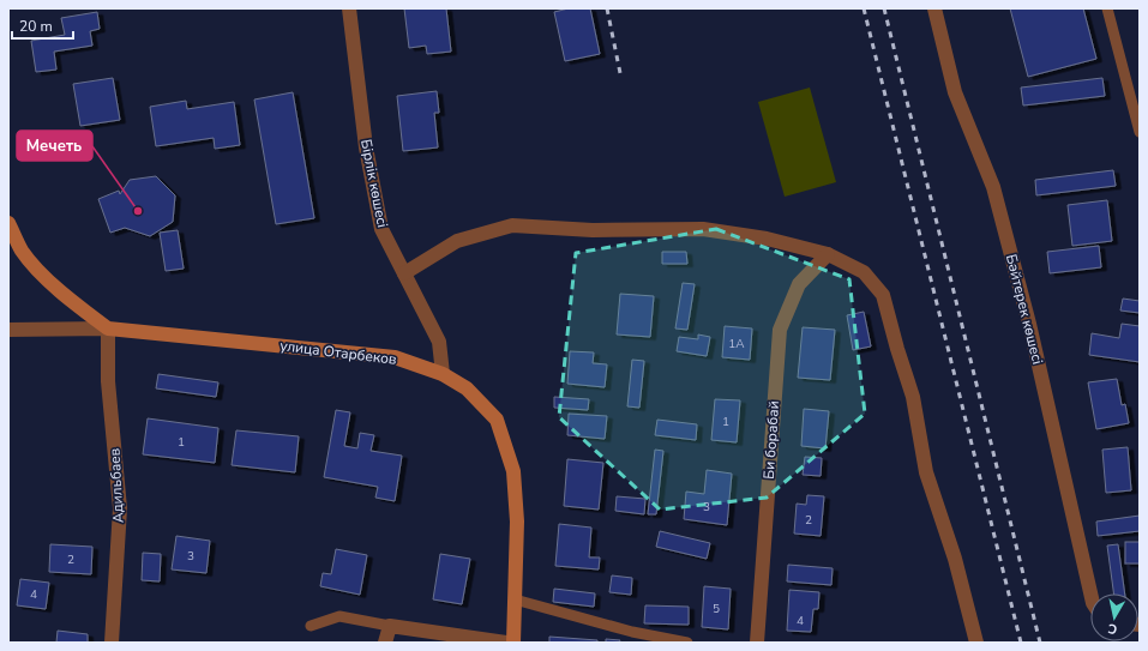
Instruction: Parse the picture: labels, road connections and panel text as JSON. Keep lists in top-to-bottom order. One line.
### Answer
{"streets":{"main road":["улица Отарбеков"],"street":["Бірлік көшесі","Бәйтерек көшесі","Би борабай","Адильбаев"]},"crossings":[["Бірлік көшесі","улица Отарбеков"],["улица Отарбеков","Адильбаев"]],"places":["Мечеть"],"house_numbers":["1А","1","1","3","2","3","2","4","5","4"],"scale_bar":"20 m","north":"bottom"}
